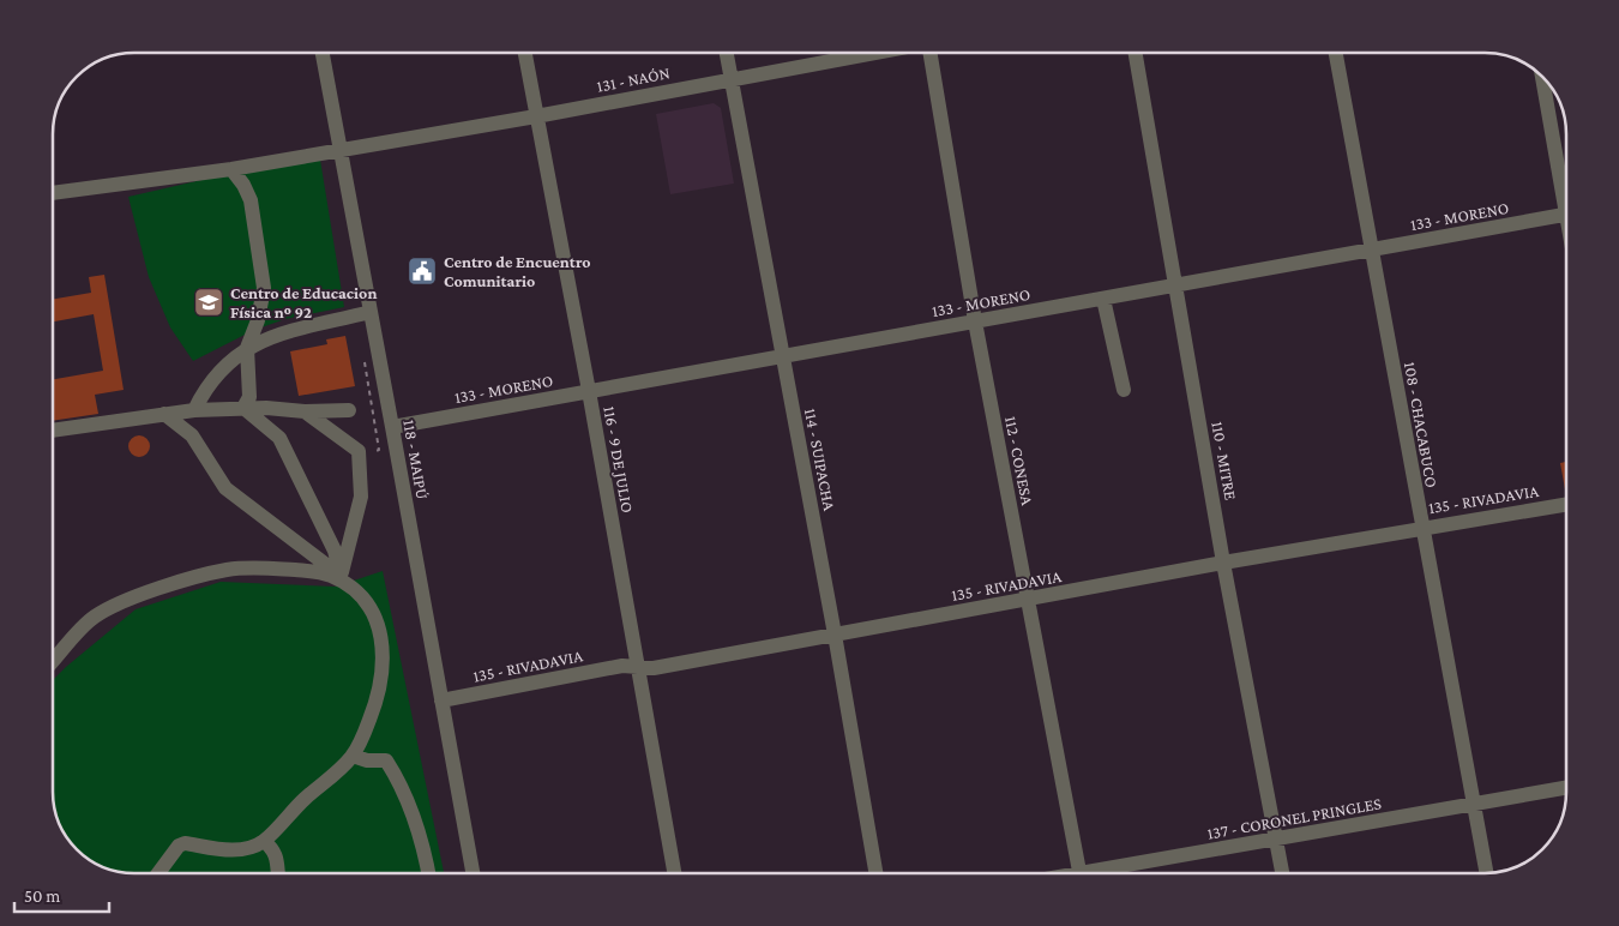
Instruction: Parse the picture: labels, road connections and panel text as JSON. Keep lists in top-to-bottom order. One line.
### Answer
{"streets":{"street":["131 - NAÓN","133 - MORENO","108 - CHACABUCO","118 - MAIPÚ","116 - 9 DE JULIO","114 - SUIPACHA","112 - CONESA","110 - MITRE","135 - RIVADAVIA","137 - CORONEL PRINGLES"]},"crossings":[["131 - NAÓN","118 - MAIPÚ"],["131 - NAÓN","116 - 9 DE JULIO"],["131 - NAÓN","114 - SUIPACHA"],["133 - MORENO","108 - CHACABUCO"],["133 - MORENO","118 - MAIPÚ"],["133 - MORENO","116 - 9 DE JULIO"],["133 - MORENO","114 - SUIPACHA"],["133 - MORENO","112 - CONESA"],["133 - MORENO","110 - MITRE"],["108 - CHACABUCO","135 - RIVADAVIA"],["108 - CHACABUCO","137 - CORONEL PRINGLES"],["118 - MAIPÚ","135 - RIVADAVIA"],["116 - 9 DE JULIO","135 - RIVADAVIA"],["114 - SUIPACHA","135 - RIVADAVIA"],["112 - CONESA","135 - RIVADAVIA"],["110 - MITRE","135 - RIVADAVIA"],["110 - MITRE","137 - CORONEL PRINGLES"]],"places":{"public building":["Centro de Encuentro Comunitario"],"school or university":["Centro de Educacion Física nº 92"]},"scale_bar":"50 m"}
